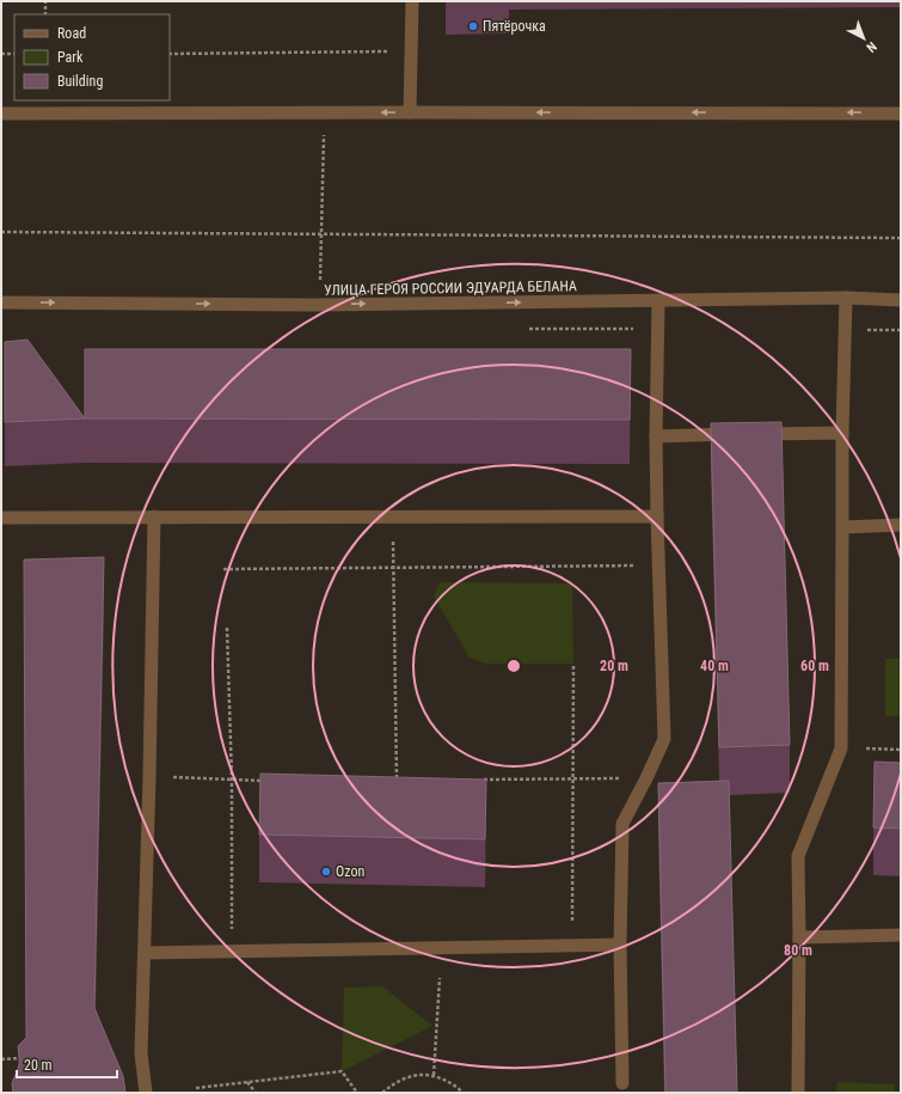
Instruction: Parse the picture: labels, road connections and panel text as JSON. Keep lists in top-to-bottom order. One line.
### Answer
{"streets":{"street":["УЛИЦА ГЕРОЯ РОССИИ ЭДУАРДА БЕЛАНА"]},"one_way":["УЛИЦА ГЕРОЯ РОССИИ ЭДУАРДА БЕЛАНА"],"places":["Пятёрочка","Ozon"],"legend":["Road","Park","Building"],"scale_bar":"20 m","north":"bottom right","rings":["20 m","40 m","60 m","80 m"]}
